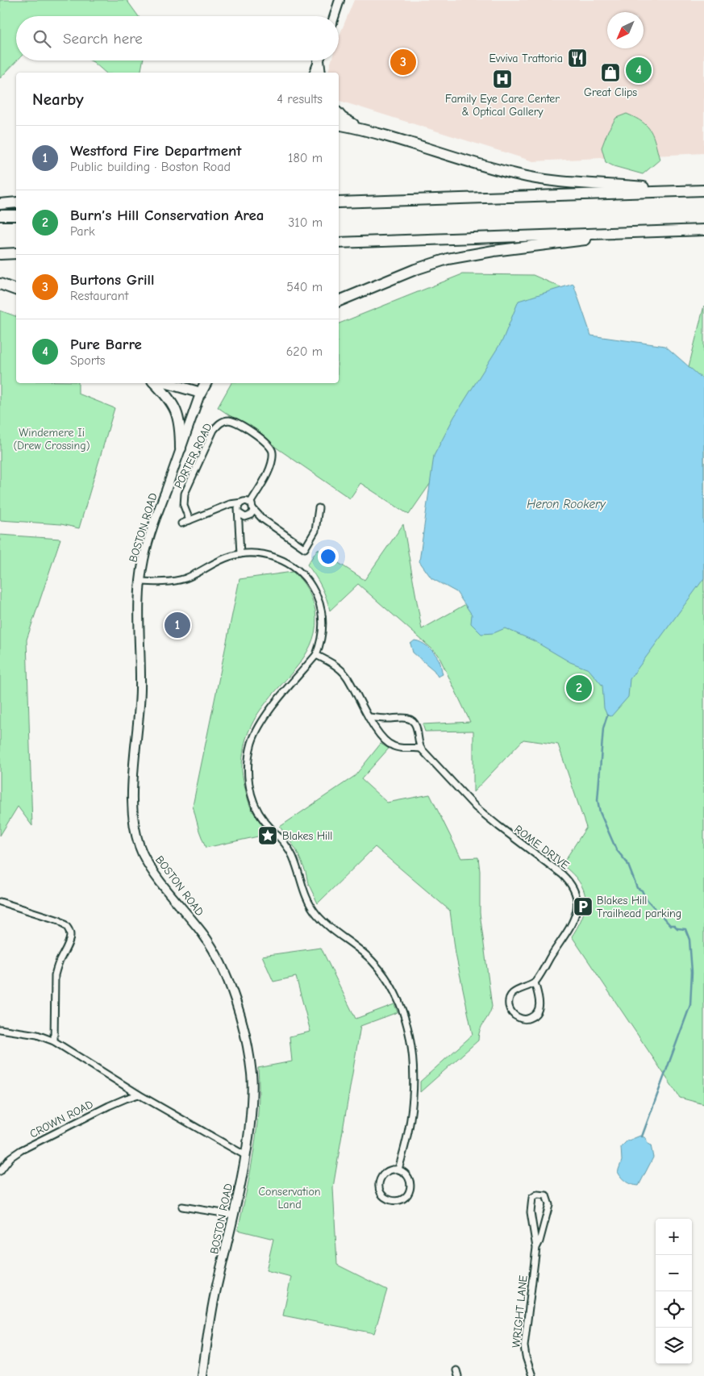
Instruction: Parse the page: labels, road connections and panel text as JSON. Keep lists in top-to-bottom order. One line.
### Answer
{"streets":{"main road":["BOSTON ROAD"],"street":["PORTER ROAD","ROME DRIVE","CROWN ROAD","WRIGHT LANE"]},"water":["Heron Rookery"],"parks":["Windemere Ii (Drew Crossing)","Conservation Land"],"places":{"restaurant":["Evviva Trattoria"],"shop":["Great Clips"],"hospital":["Family Eye Care Center & Optical Gallery"],"place":["Blakes Hill"],"parking":["Blakes Hill Trailhead parking"]},"north":"bottom left","page":{"search":"Search here","pins":["3","4","1","2"],"heading":["Nearby","4 results"],"list":[{"mark":"1","name":"Westford Fire Department","note":"Public building · Boston Road","value":"180 m"},{"mark":"2","name":"Burn’s Hill Conservation Area","note":"Park","value":"310 m"},{"mark":"3","name":"Burtons Grill","note":"Restaurant","value":"540 m"},{"mark":"4","name":"Pure Barre","note":"Sports","value":"620 m"}],"map_buttons":["+","−"]}}
